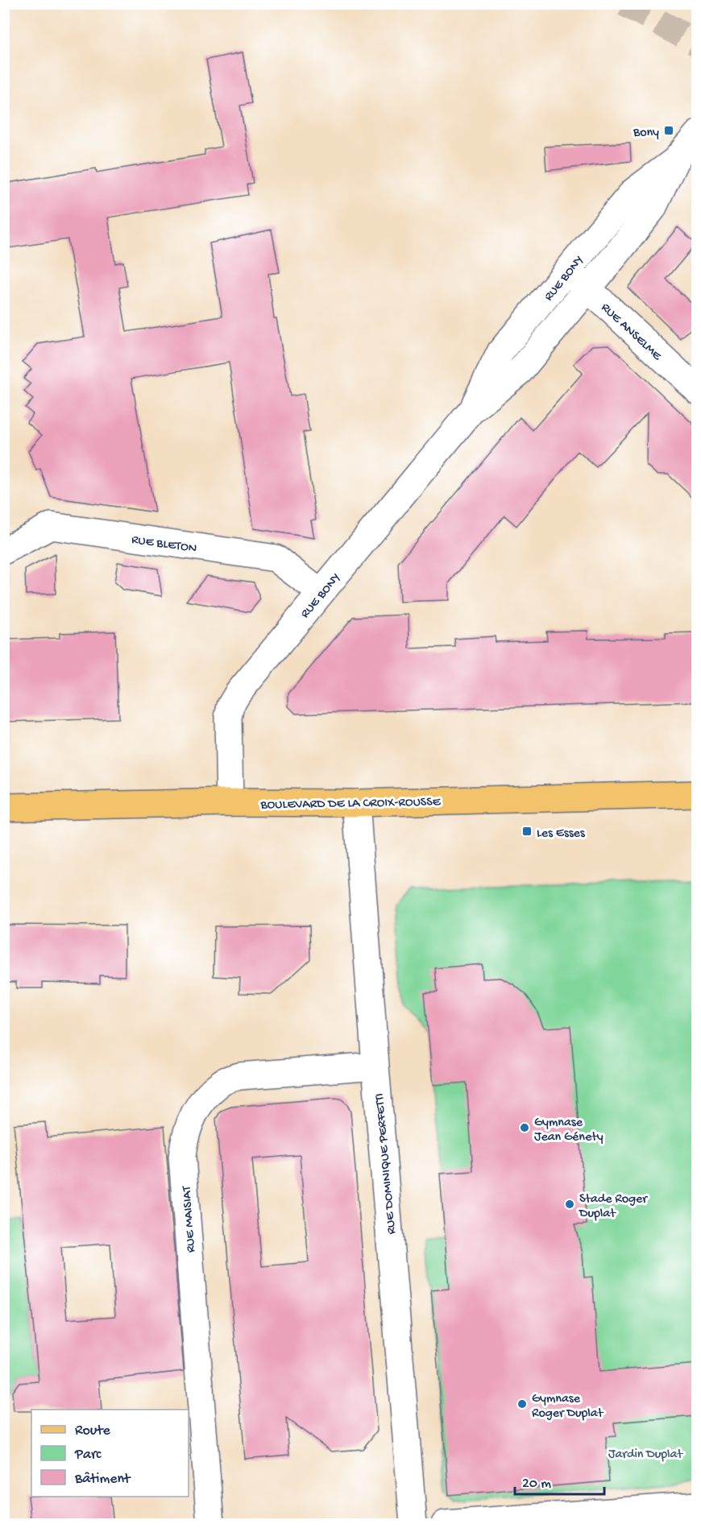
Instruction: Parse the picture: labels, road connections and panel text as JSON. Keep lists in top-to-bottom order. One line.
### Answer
{"streets":{"main road":["BOULEVARD DE LA CROIX-ROUSSE"],"street":["RUE BONY","RUE ANSELME","RUE BLETON","RUE DOMINIQUE PERFETTI","RUE MAISIAT"]},"crossings":[["RUE BONY","RUE ANSELME"],["RUE BONY","RUE BLETON"],["RUE BONY","BOULEVARD DE LA CROIX-ROUSSE"],["BOULEVARD DE LA CROIX-ROUSSE","RUE DOMINIQUE PERFETTI"],["RUE DOMINIQUE PERFETTI","RUE MAISIAT"]],"parks":["Jardin Duplat"],"places":{"transit":["Bony","Les Esses"],"other":["Gymnase Jean Génety","Stade Roger Duplat","Gymnase Roger Duplat"]},"legend":["Route","Parc","Bâtiment"],"scale_bar":"20 m"}
